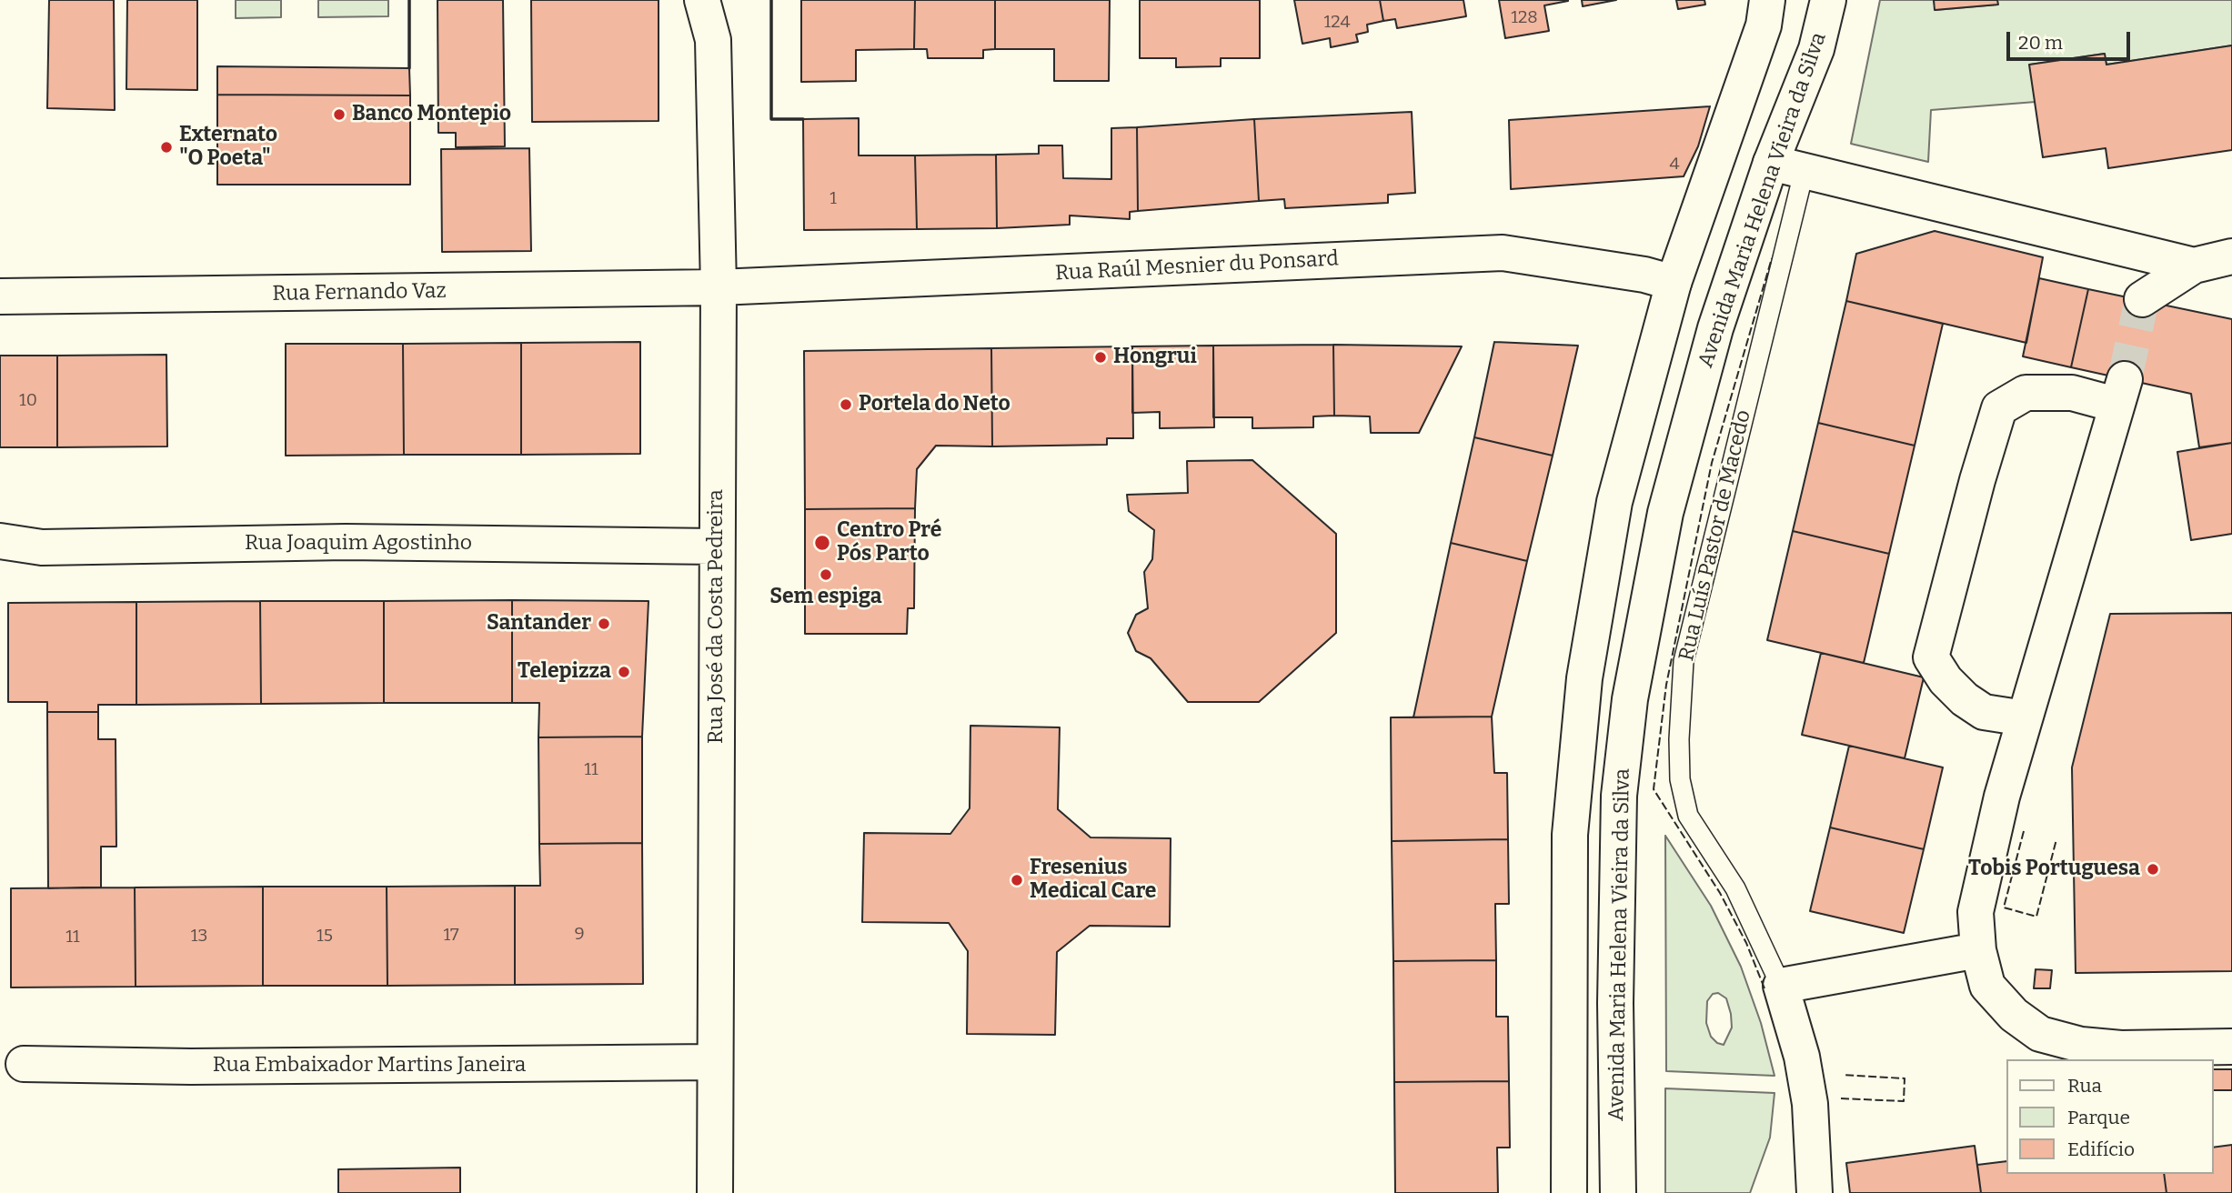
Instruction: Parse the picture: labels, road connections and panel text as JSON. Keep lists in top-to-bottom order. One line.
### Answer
{"streets":{"street":["Avenida Maria Helena Vieira da Silva","Rua Raúl Mesnier du Ponsard","Rua Fernando Vaz","Rua Joaquim Agostinho","Rua José da Costa Pedreira","Rua Embaixador Martins Janeira"],"lane":["Rua Luís Pastor de Macedo"]},"crossings":[["Rua Raúl Mesnier du Ponsard","Rua Fernando Vaz"],["Rua Raúl Mesnier du Ponsard","Rua José da Costa Pedreira"],["Rua Fernando Vaz","Rua José da Costa Pedreira"],["Rua Joaquim Agostinho","Rua José da Costa Pedreira"],["Rua José da Costa Pedreira","Rua Embaixador Martins Janeira"]],"places":["Banco Montepio","Externato \"O Poeta\"","Hongrui","Portela do Neto","Centro Pré Pós Parto","Sem espiga","Santander","Telepizza","Tobis Portuguesa","Fresenius Medical Care"],"house_numbers":["128","124","4","1","10","11","9","17","13","15","11"],"legend":["Rua","Parque","Edifício"],"scale_bar":"20 m"}
